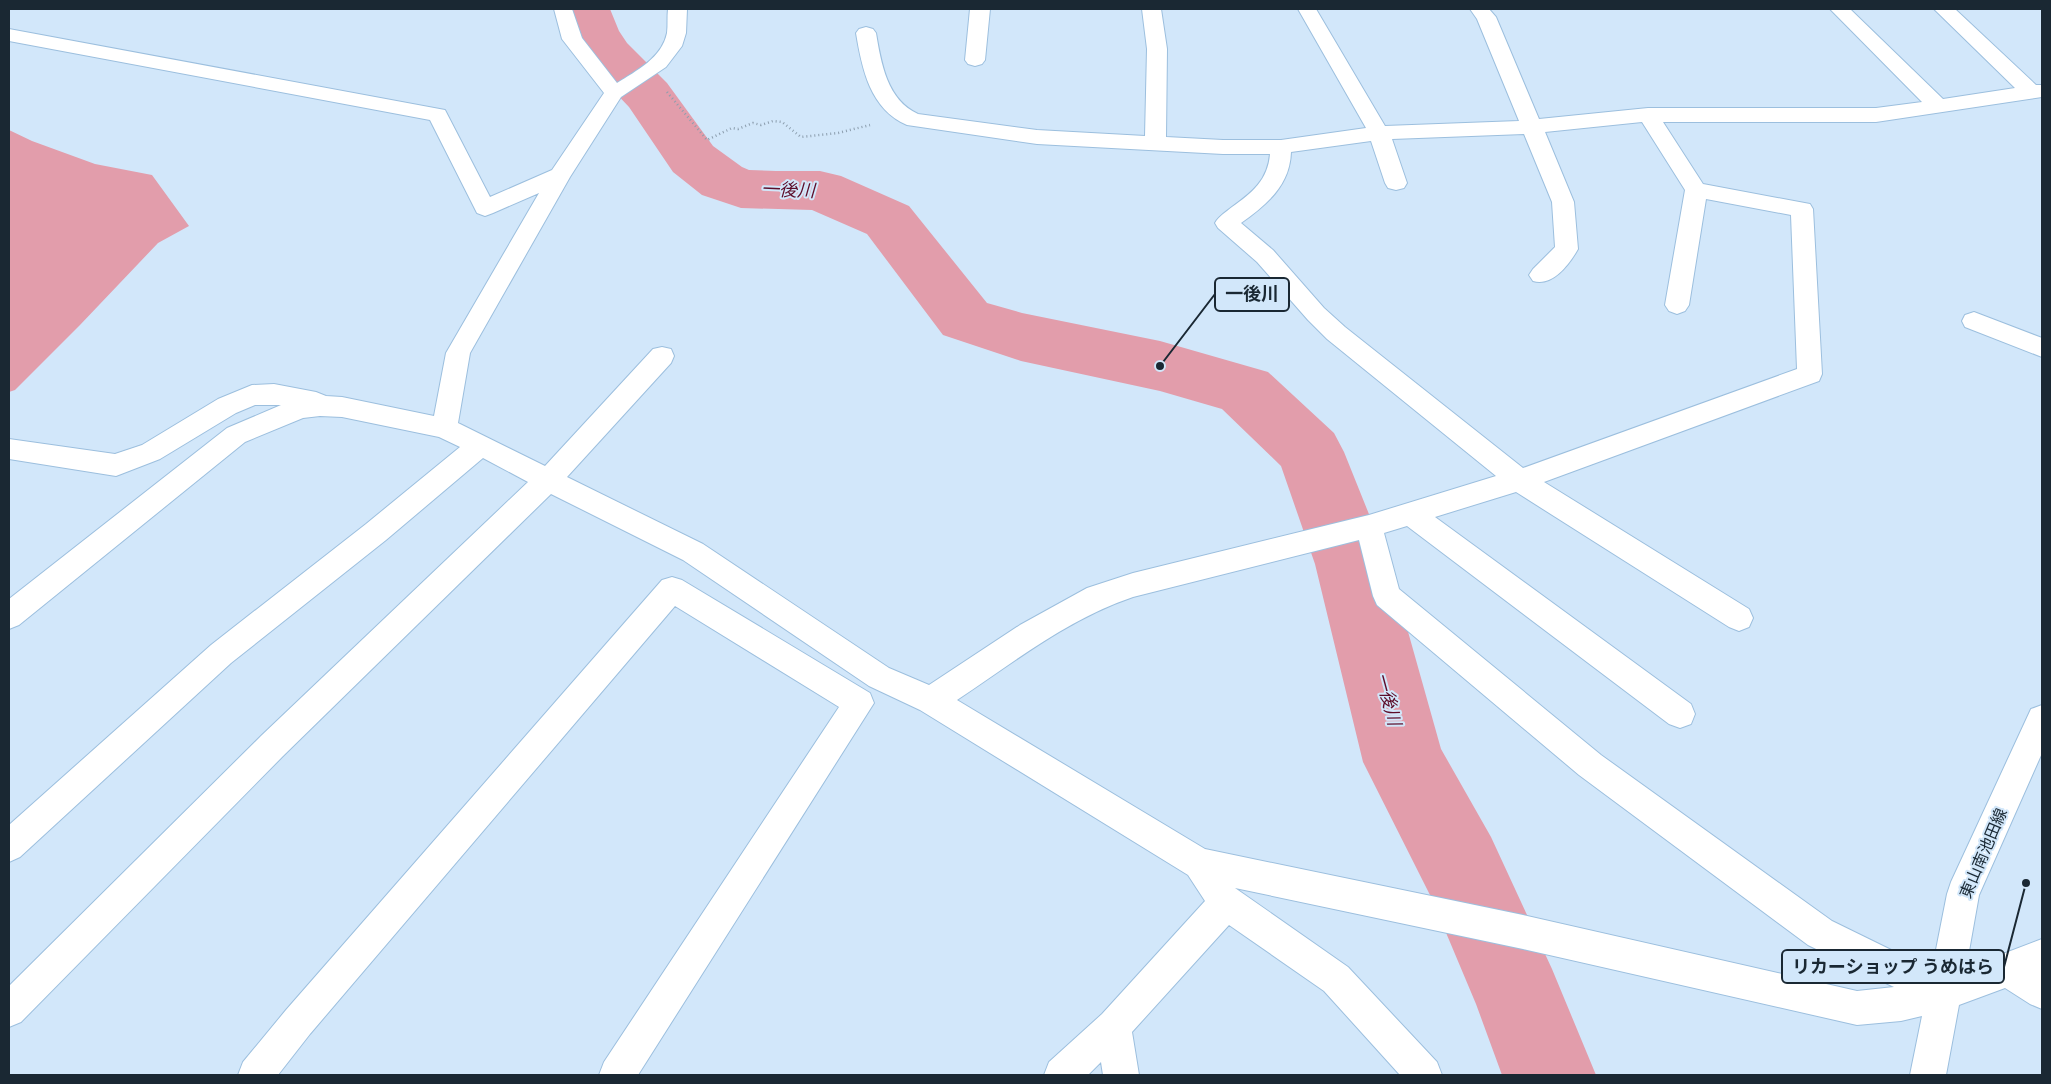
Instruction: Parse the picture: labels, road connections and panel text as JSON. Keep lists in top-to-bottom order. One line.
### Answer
{"streets":{"street":["東山南池田線"]},"water":["一後川"],"places":["一後川","リカーショップ うめはら"]}
